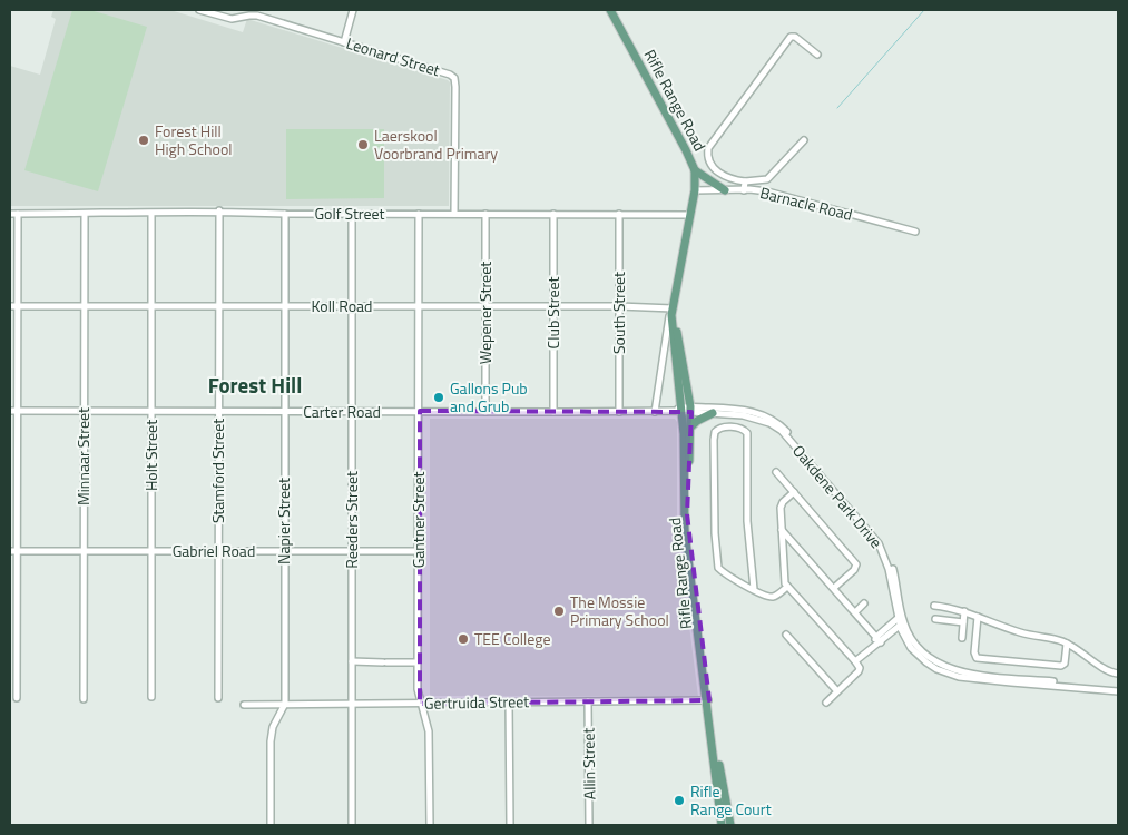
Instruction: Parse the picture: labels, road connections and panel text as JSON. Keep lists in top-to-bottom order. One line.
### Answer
{"streets":{"main road":["Rifle Range Road"],"street":["Leonard Street","Barnacle Road","Golf Street","Koll Road","Wepener Street","Club Street","South Street","Carter Road","Holt Street","Minnaar Street","Stamford Street","Oakdene Park Drive","Reeders Street","Gantner Street","Napier Street","Gabriel Road","Gertruida Street","Allin Street"]},"crossings":[["Leonard Street","Golf Street"],["Rifle Range Road","Barnacle Road"],["Rifle Range Road","Golf Street"],["Rifle Range Road","Koll Road"],["Rifle Range Road","Carter Road"],["Rifle Range Road","Oakdene Park Drive"],["Rifle Range Road","Gertruida Street"],["Golf Street","Wepener Street"],["Golf Street","Club Street"],["Golf Street","South Street"],["Golf Street","Holt Street"],["Golf Street","Minnaar Street"],["Golf Street","Stamford Street"],["Golf Street","Reeders Street"],["Golf Street","Gantner Street"],["Golf Street","Napier Street"],["Koll Road","Wepener Street"],["Koll Road","Club Street"],["Koll Road","South Street"],["Koll Road","Holt Street"],["Koll Road","Minnaar Street"],["Koll Road","Stamford Street"],["Koll Road","Reeders Street"],["Koll Road","Gantner Street"],["Koll Road","Napier Street"],["Wepener Street","Carter Road"],["Club Street","Carter Road"],["South Street","Carter Road"],["Carter Road","Holt Street"],["Carter Road","Minnaar Street"],["Carter Road","Stamford Street"],["Carter Road","Oakdene Park Drive"],["Carter Road","Reeders Street"],["Carter Road","Gantner Street"],["Carter Road","Napier Street"],["Holt Street","Gabriel Road"],["Minnaar Street","Gabriel Road"],["Stamford Street","Gabriel Road"],["Reeders Street","Gabriel Road"],["Reeders Street","Gertruida Street"],["Gantner Street","Gabriel Road"],["Gantner Street","Gertruida Street"],["Napier Street","Gabriel Road"],["Napier Street","Gertruida Street"],["Gertruida Street","Allin Street"]],"districts":["Forest Hill"],"places":["Forest Hill High School","Laerskool Voorbrand Primary","Gallons Pub and Grub","The Mossie Primary School","TEE College","Rifle Range Court"]}
